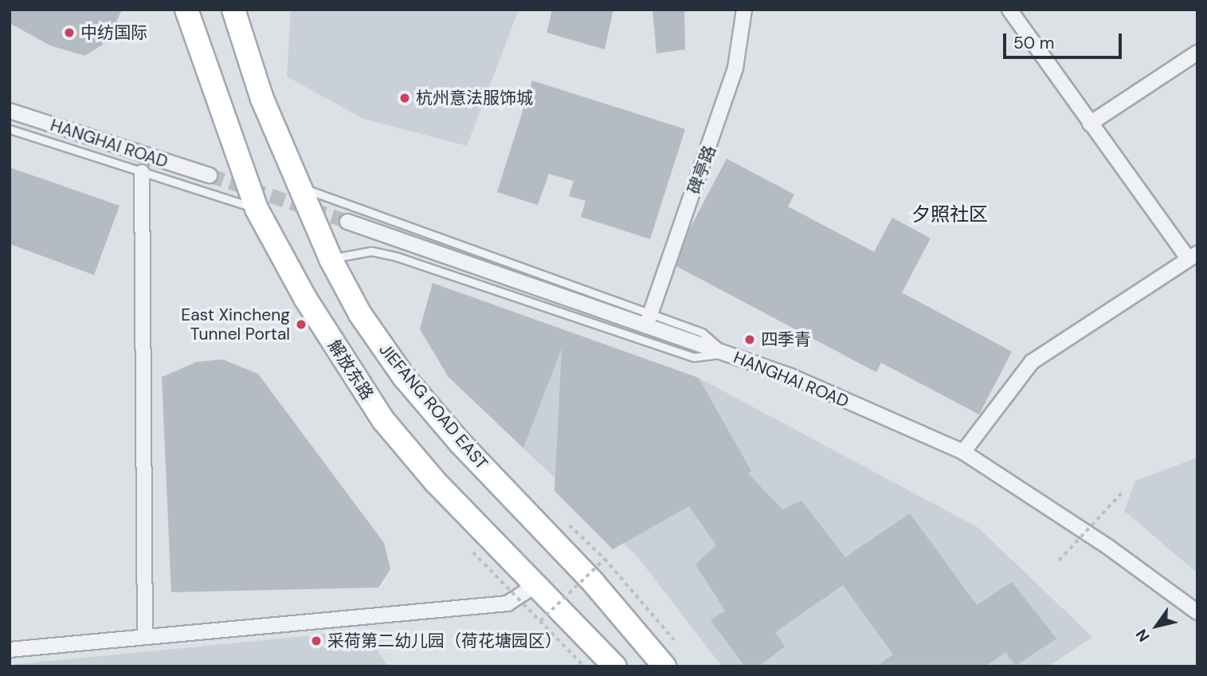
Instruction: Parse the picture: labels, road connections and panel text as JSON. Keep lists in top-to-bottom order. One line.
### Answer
{"streets":{"main road":["解放东路","JIEFANG ROAD EAST"],"street":["HANGHAI ROAD","碑亭路"]},"crossings":[["HANGHAI ROAD","碑亭路"]],"districts":["夕照社区"],"places":["中纺国际","杭州意法服饰城","East Xincheng Tunnel Portal","四季青","采荷第二幼儿园（荷花塘园区）"],"scale_bar":"50 m","north":"bottom left"}
